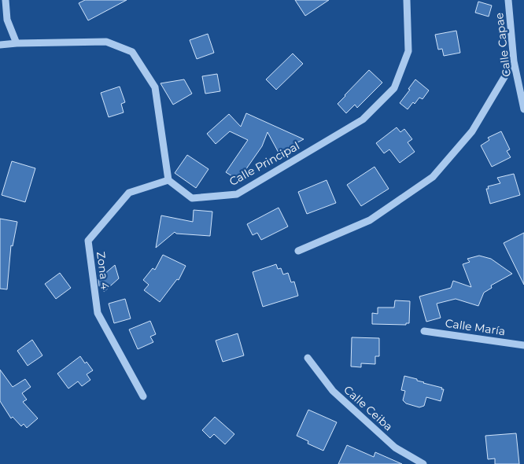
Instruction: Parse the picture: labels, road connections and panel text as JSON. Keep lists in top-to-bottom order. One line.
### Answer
{"streets":{"street":["Calle Capae","Calle Principal","Zona 4","Calle María","Calle Ceiba"]},"crossings":[["Calle Principal","Zona 4"]]}
